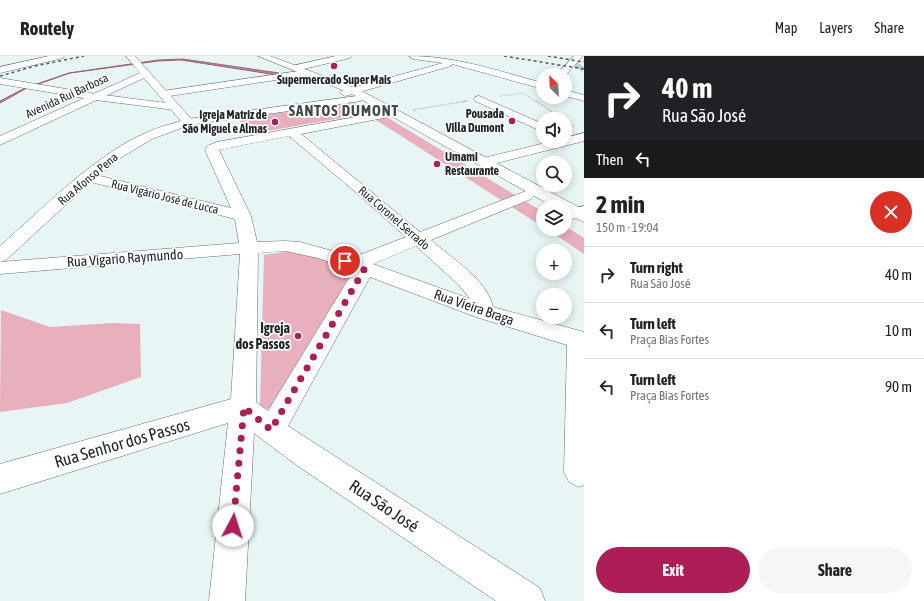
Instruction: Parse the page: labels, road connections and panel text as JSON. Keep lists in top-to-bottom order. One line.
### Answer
{"streets":{"street":["Avenida Rui Barbosa","Rua Afonso Pena","Rua Vigário José de Lucca","Rua Coronel Serrado","Rua Vigario Raymundo","Rua Vieira Braga","Rua Senhor dos Passos","Rua São José"]},"crossings":[["Rua Afonso Pena","Rua Vigário José de Lucca"],["Rua Coronel Serrado","Rua Vieira Braga"],["Rua Vigario Raymundo","Rua Vieira Braga"],["Rua Senhor dos Passos","Rua São José"]],"districts":["SANTOS DUMONT"],"places":["Supermercado Super Mais","Pousada Villa Dumont","Igreja Matriz de São Miguel e Almas","Umami Restaurante","Igreja dos Passos"],"north":"top left","page":{"header":"Routely","nav":["Map","Layers","Share"],"turn":["40 m","Rua São José"],"map_buttons":["+","−"],"then":"Then","heading":["2 min","150 m · 19:04"],"list":[{"name":"Turn right","note":"Rua São José","value":"40 m"},{"name":"Turn left","note":"Praça Bias Fortes","value":"10 m"},{"name":"Turn left","note":"Praça Bias Fortes","value":"90 m"}],"buttons":["Exit","Share"]}}
